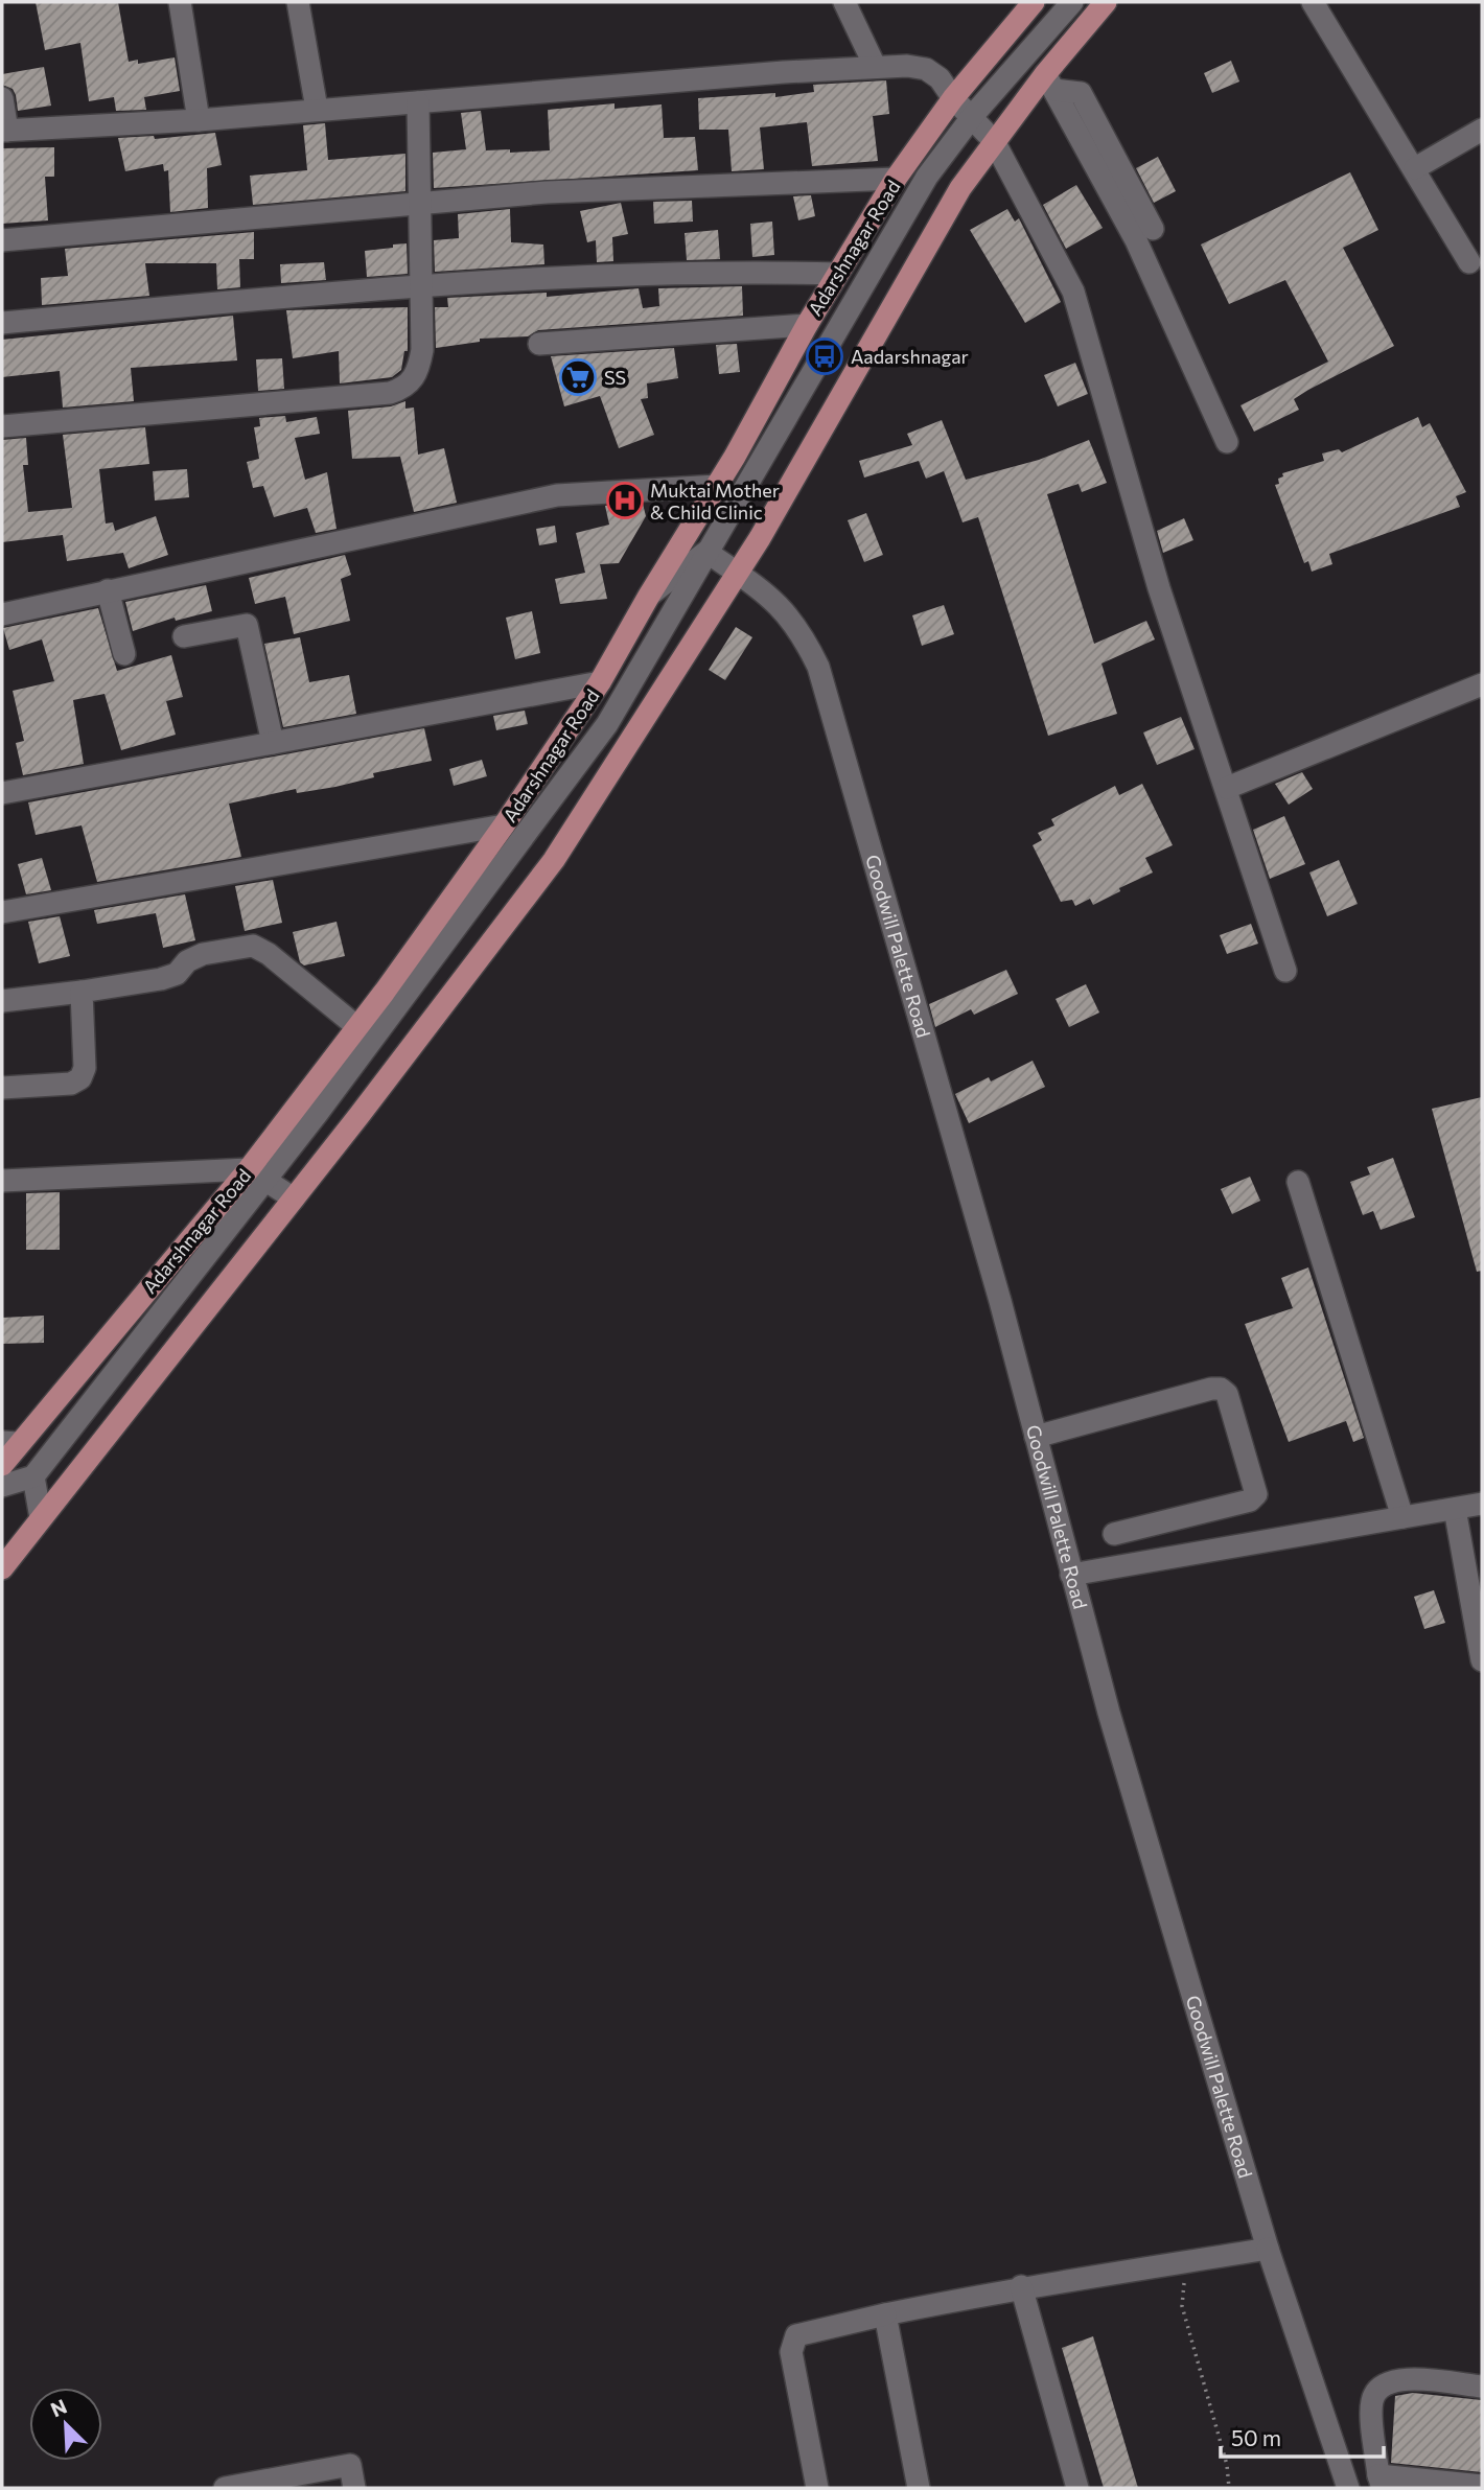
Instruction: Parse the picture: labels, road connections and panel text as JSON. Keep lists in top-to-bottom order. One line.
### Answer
{"streets":{"main road":["Adarshnagar Road"],"street":["Goodwill Palette Road"]},"places":{"bus stop":["Aadarshnagar"],"supermarket":["SS"],"hospital":["Muktai Mother & Child Clinic"]},"scale_bar":"50 m","north":"top left"}
